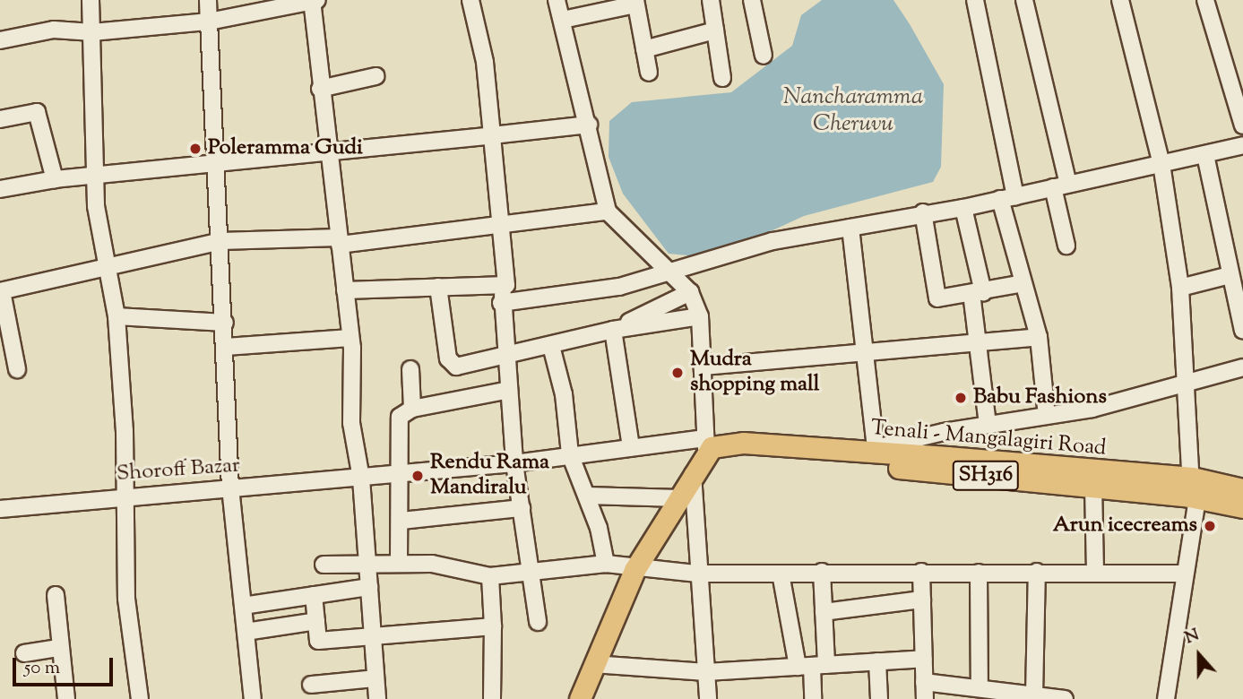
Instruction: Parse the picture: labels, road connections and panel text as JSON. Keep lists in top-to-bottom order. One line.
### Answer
{"streets":{"main road":["Tenali - Mangalagiri Road","SH316"],"street":["Shoroff Bazar"]},"crossings":[["Tenali - Mangalagiri Road","Shoroff Bazar"]],"water":["Nancharamma Cheruvu"],"places":["Poleramma Gudi","Mudra shopping mall","Babu Fashions","Rendu Rama Mandiralu","Arun icecreams"],"scale_bar":"50 m","north":"top"}
